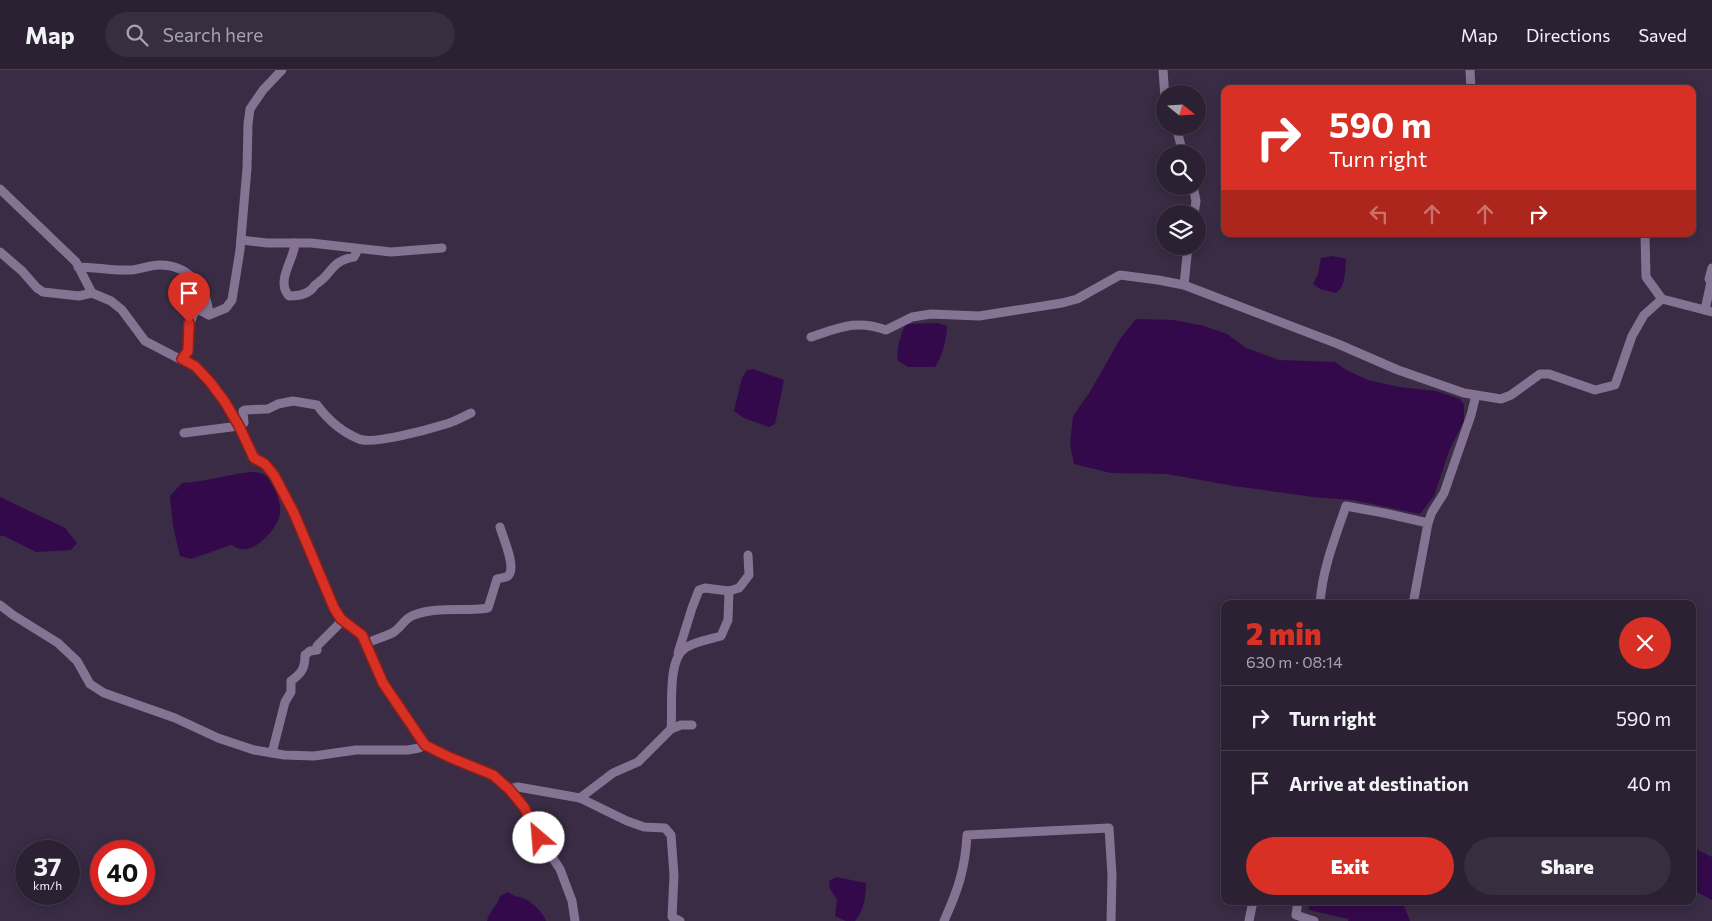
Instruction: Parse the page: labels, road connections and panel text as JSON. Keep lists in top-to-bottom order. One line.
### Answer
{"north":"right","page":{"header":"Map","search":"Search here","nav":["Map","Directions","Saved"],"turn":["590 m","Turn right"],"heading":["2 min","630 m · 08:14"],"list":[{"name":"Turn right","value":"590 m"},{"name":"Arrive at destination","value":"40 m"}],"buttons":["Exit","Share"],"speed":"37 km/h","limit":"40"}}
